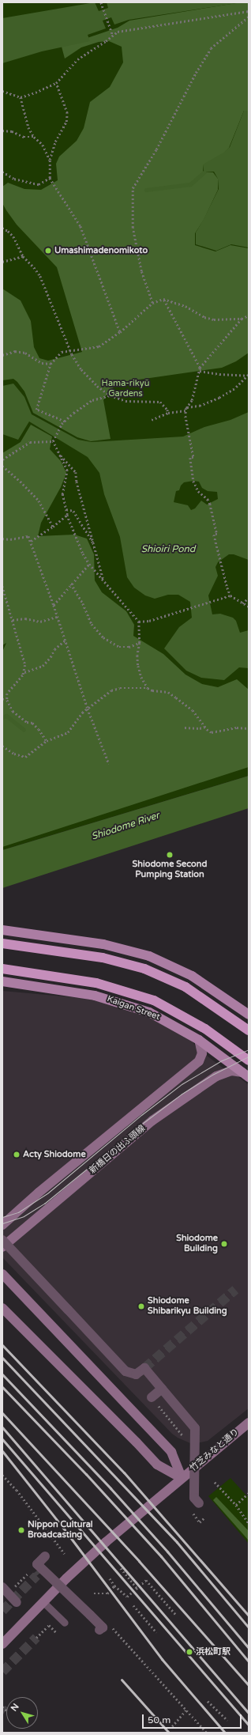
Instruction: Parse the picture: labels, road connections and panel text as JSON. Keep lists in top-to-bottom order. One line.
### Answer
{"streets":{"main road":["Kaigan Street"],"street":["新橋日の出ふ頭線","竹芝みなと通り"]},"crossings":[["Kaigan Street","新橋日の出ふ頭線"]],"water":["Shioiri Pond","Shiodome River"],"parks":["Hama-rikyū Gardens"],"places":["Umashimadenomikoto","Shiodome Second Pumping Station","Acty Shiodome","Shiodome Building","Shiodome Shibarikyu Building","Nippon Cultural Broadcasting","浜松町駅"],"scale_bar":"50 m","north":"top left"}
